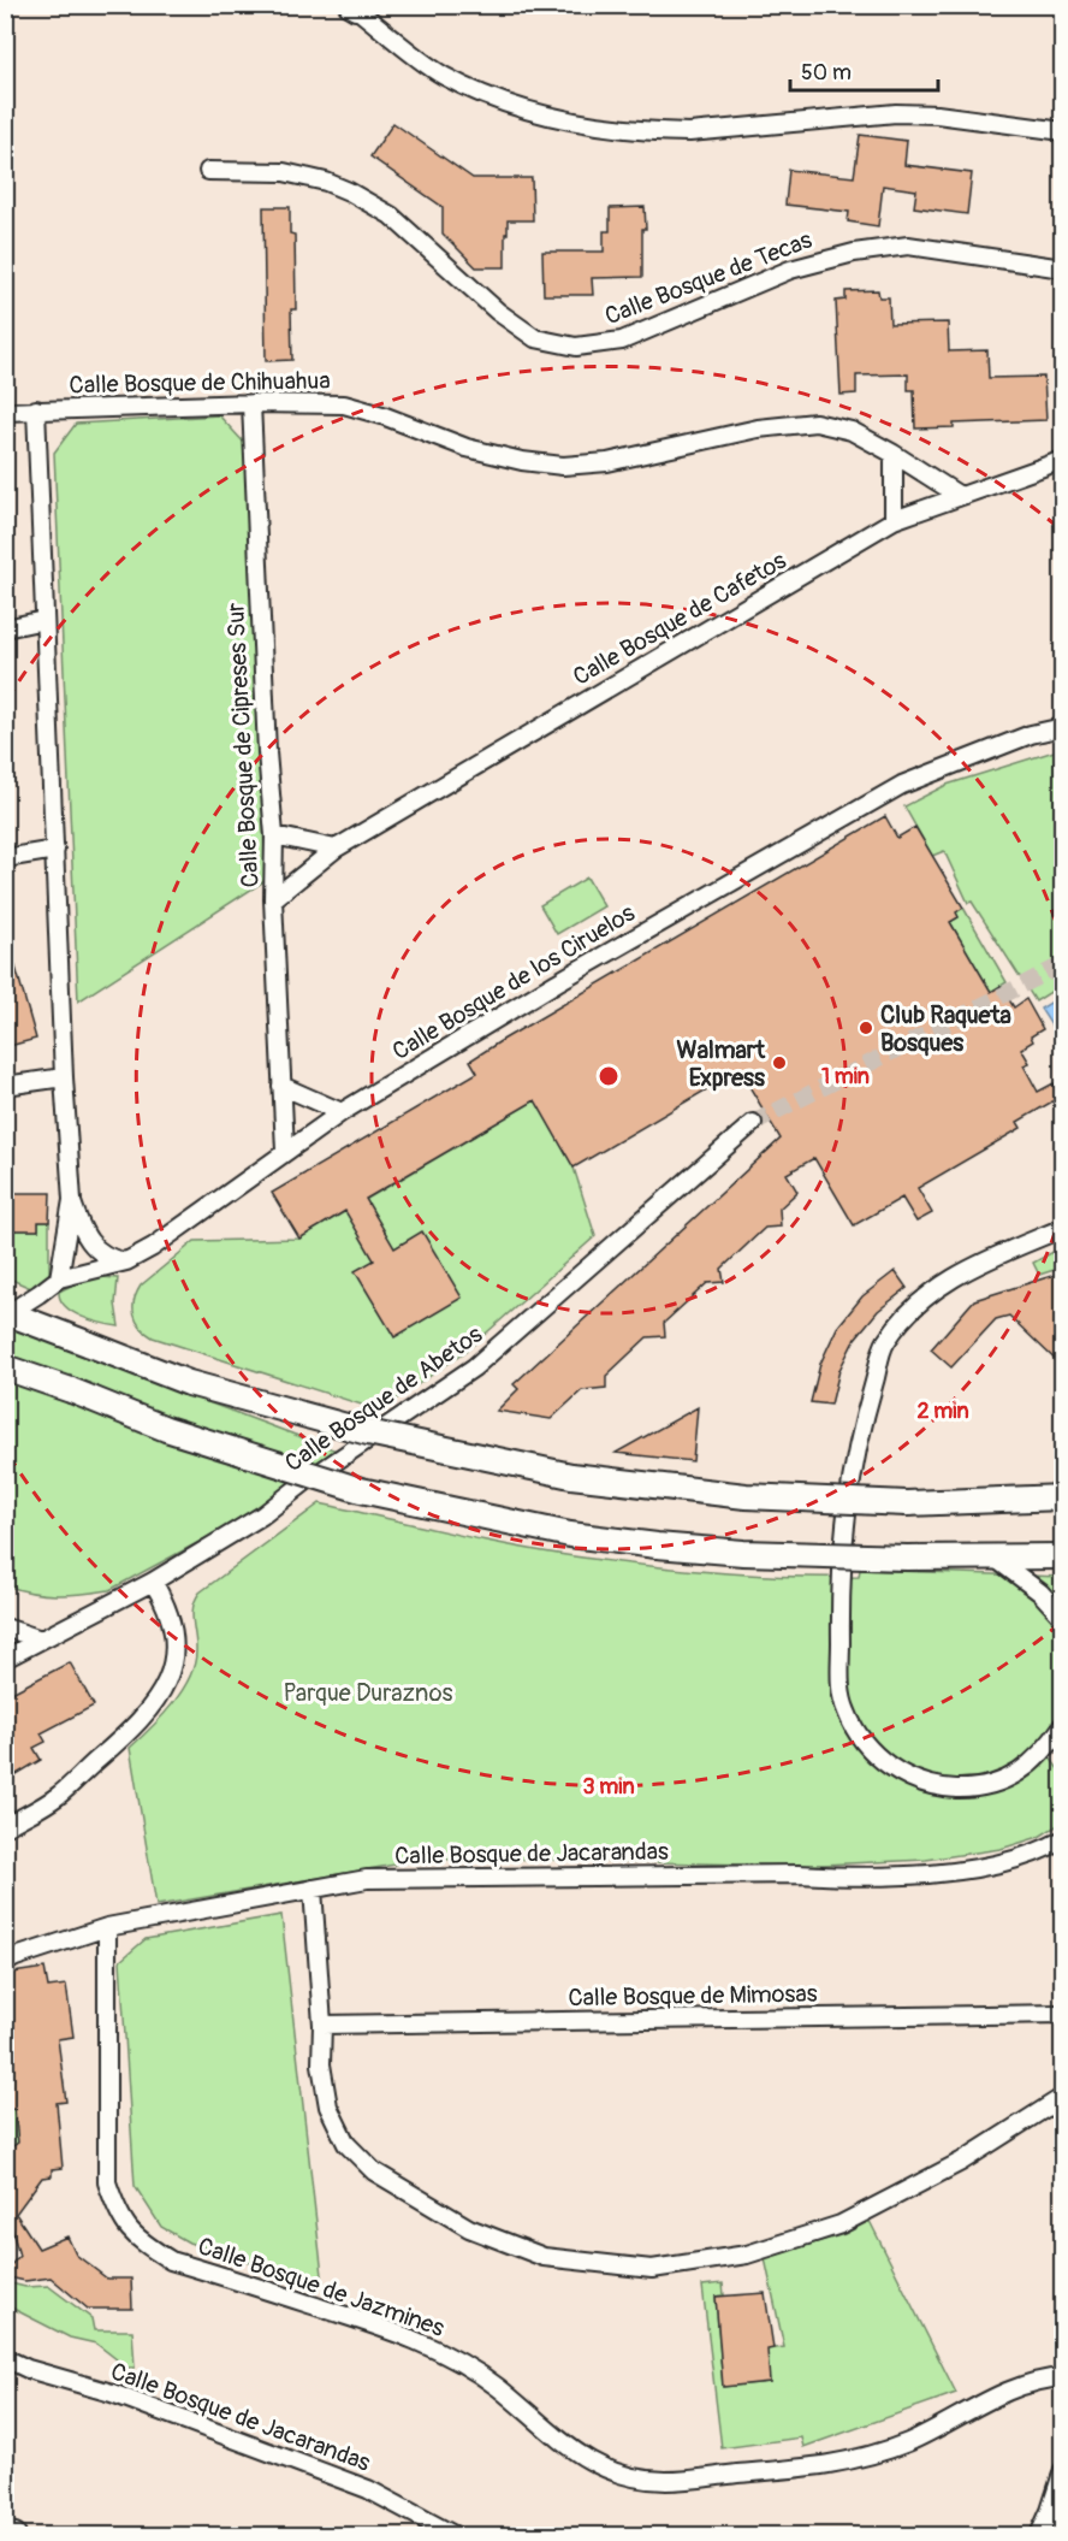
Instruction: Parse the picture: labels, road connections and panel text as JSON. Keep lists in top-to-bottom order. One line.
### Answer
{"streets":{"street":["Calle Bosque de Tecas","Calle Bosque de Chihuahua","Calle Bosque de Cafetos","Calle Bosque de Cipreses Sur","Calle Bosque de los Ciruelos","Calle Bosque de Abetos","Calle Bosque de Jacarandas","Calle Bosque de Mimosas","Calle Bosque de Jazmines"]},"crossings":[["Calle Bosque de Chihuahua","Calle Bosque de Cafetos"],["Calle Bosque de Chihuahua","Calle Bosque de Cipreses Sur"],["Calle Bosque de Cafetos","Calle Bosque de Cipreses Sur"],["Calle Bosque de Cipreses Sur","Calle Bosque de los Ciruelos"],["Calle Bosque de Jacarandas","Calle Bosque de Jazmines"]],"parks":["Parque Duraznos"],"places":["Club Raqueta Bosques","Walmart Express"],"scale_bar":"50 m","rings":["1 min","2 min","3 min"]}
